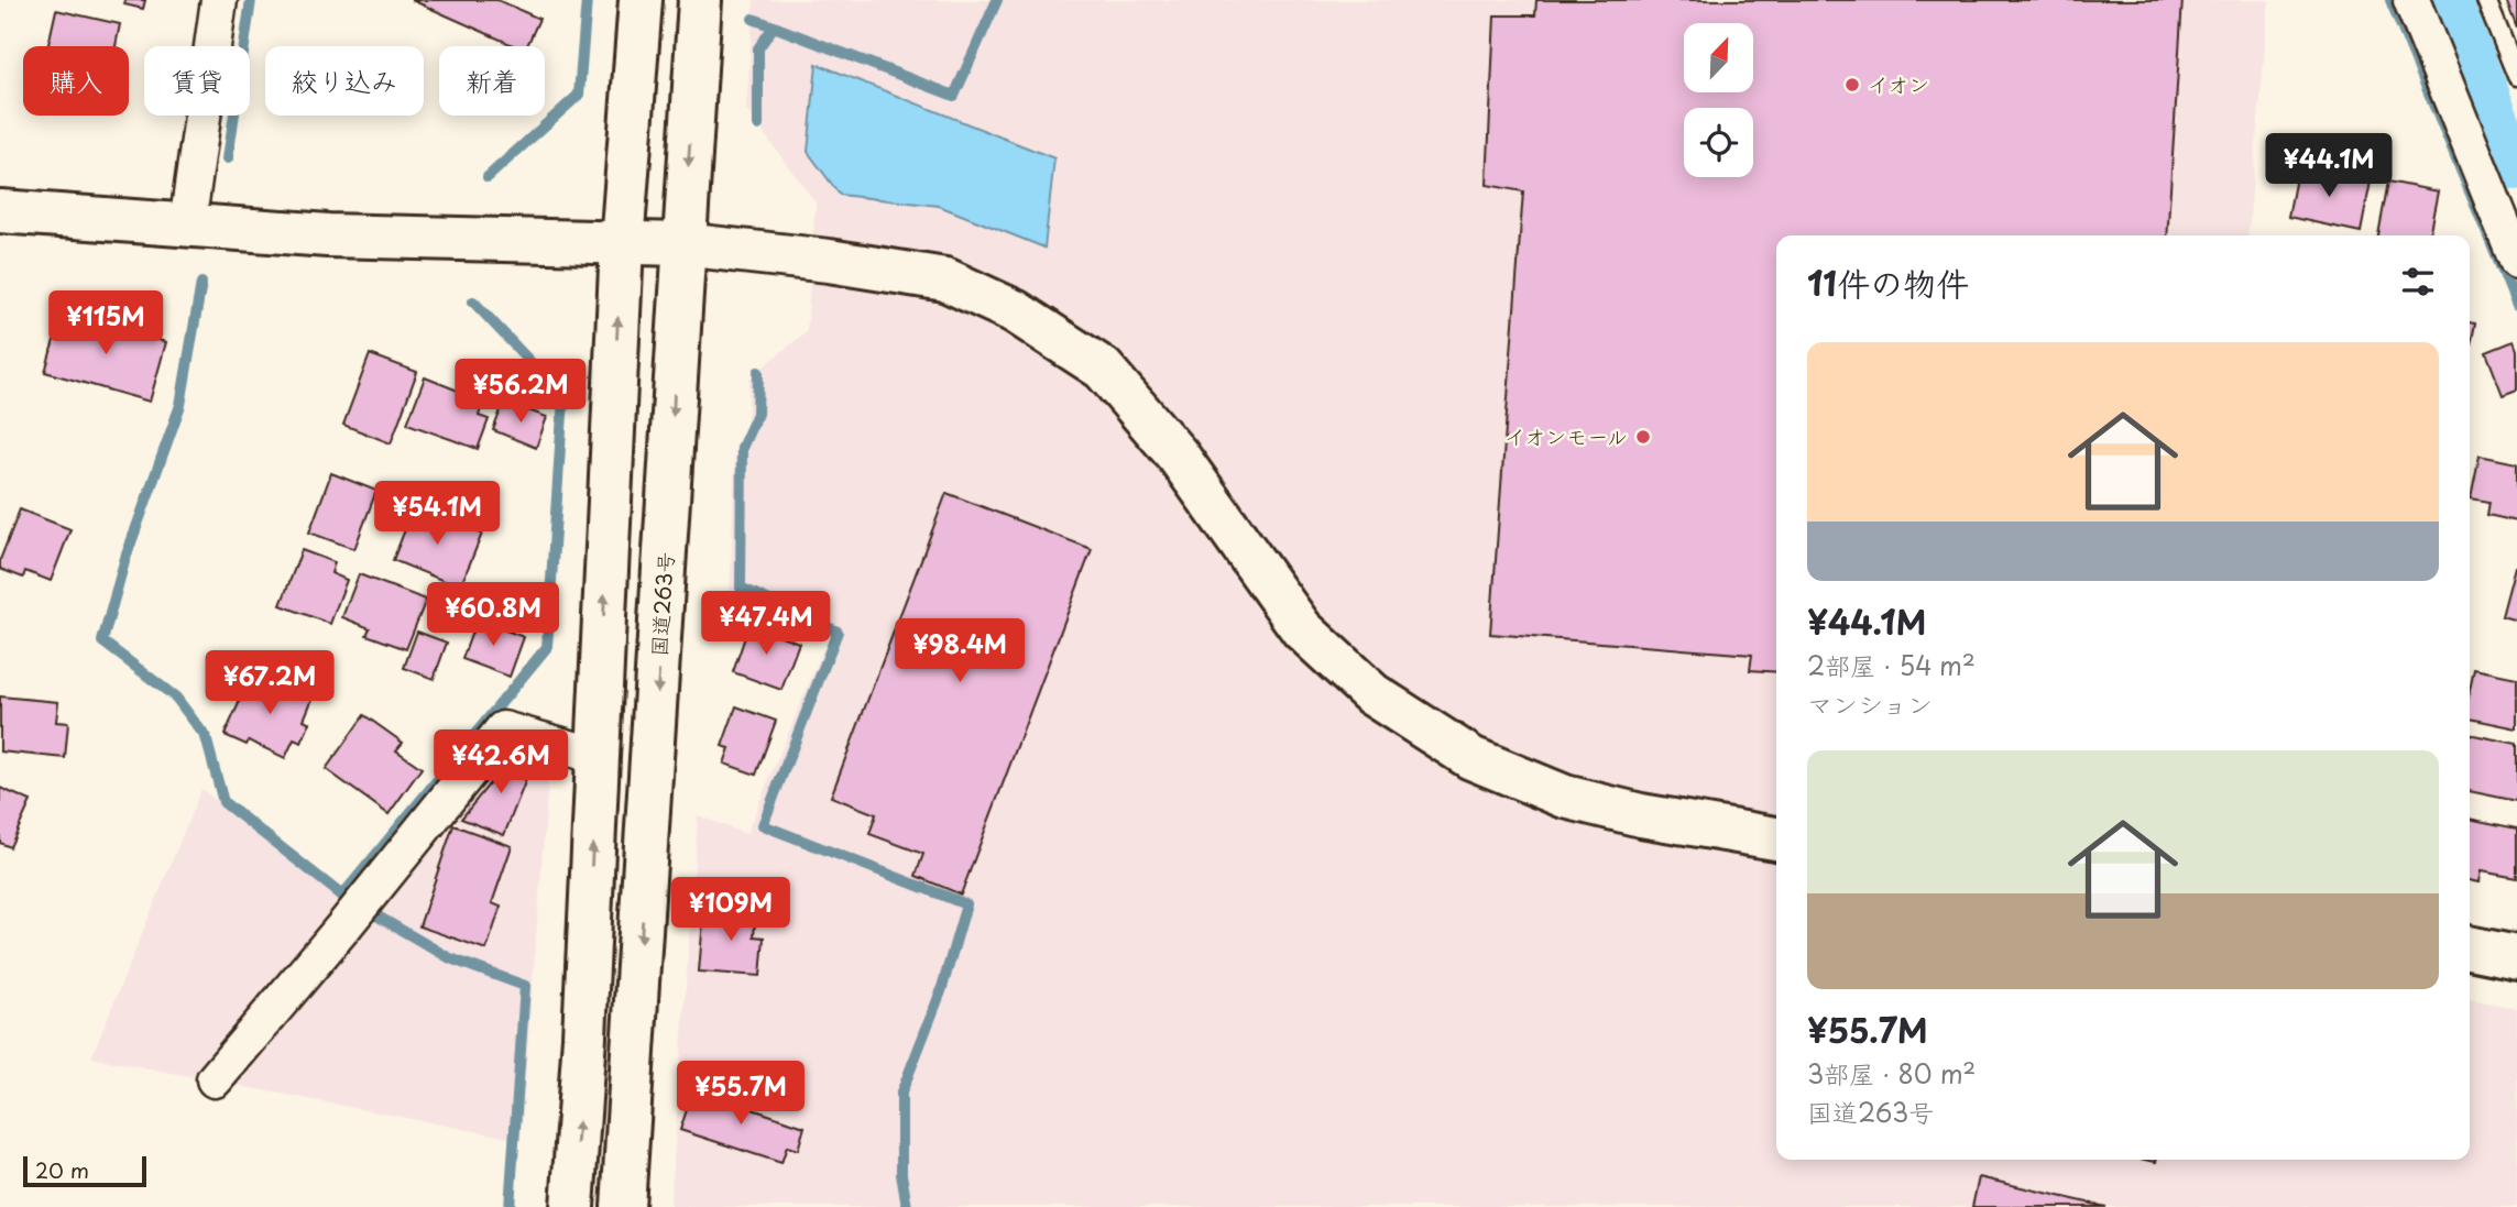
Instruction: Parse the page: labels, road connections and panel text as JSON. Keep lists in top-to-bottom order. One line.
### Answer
{"streets":{"main road":["国道263号"]},"places":["イオン","イオンモール"],"scale_bar":"20 m","north":"top right","page":{"chip":["購入","賃貸","絞り込み","新着"],"price":["¥44.1M","¥115M","¥56.2M","¥54.1M","¥60.8M","¥47.4M","¥98.4M","¥67.2M","¥42.6M","¥109M","¥55.7M"],"heading":"11件の物件","list":[{"name":"¥44.1M","note":"2部屋 · 54 m² · マンション"},{"name":"¥55.7M","note":"3部屋 · 80 m² · 国道263号"}],"scale":"20 m"}}
